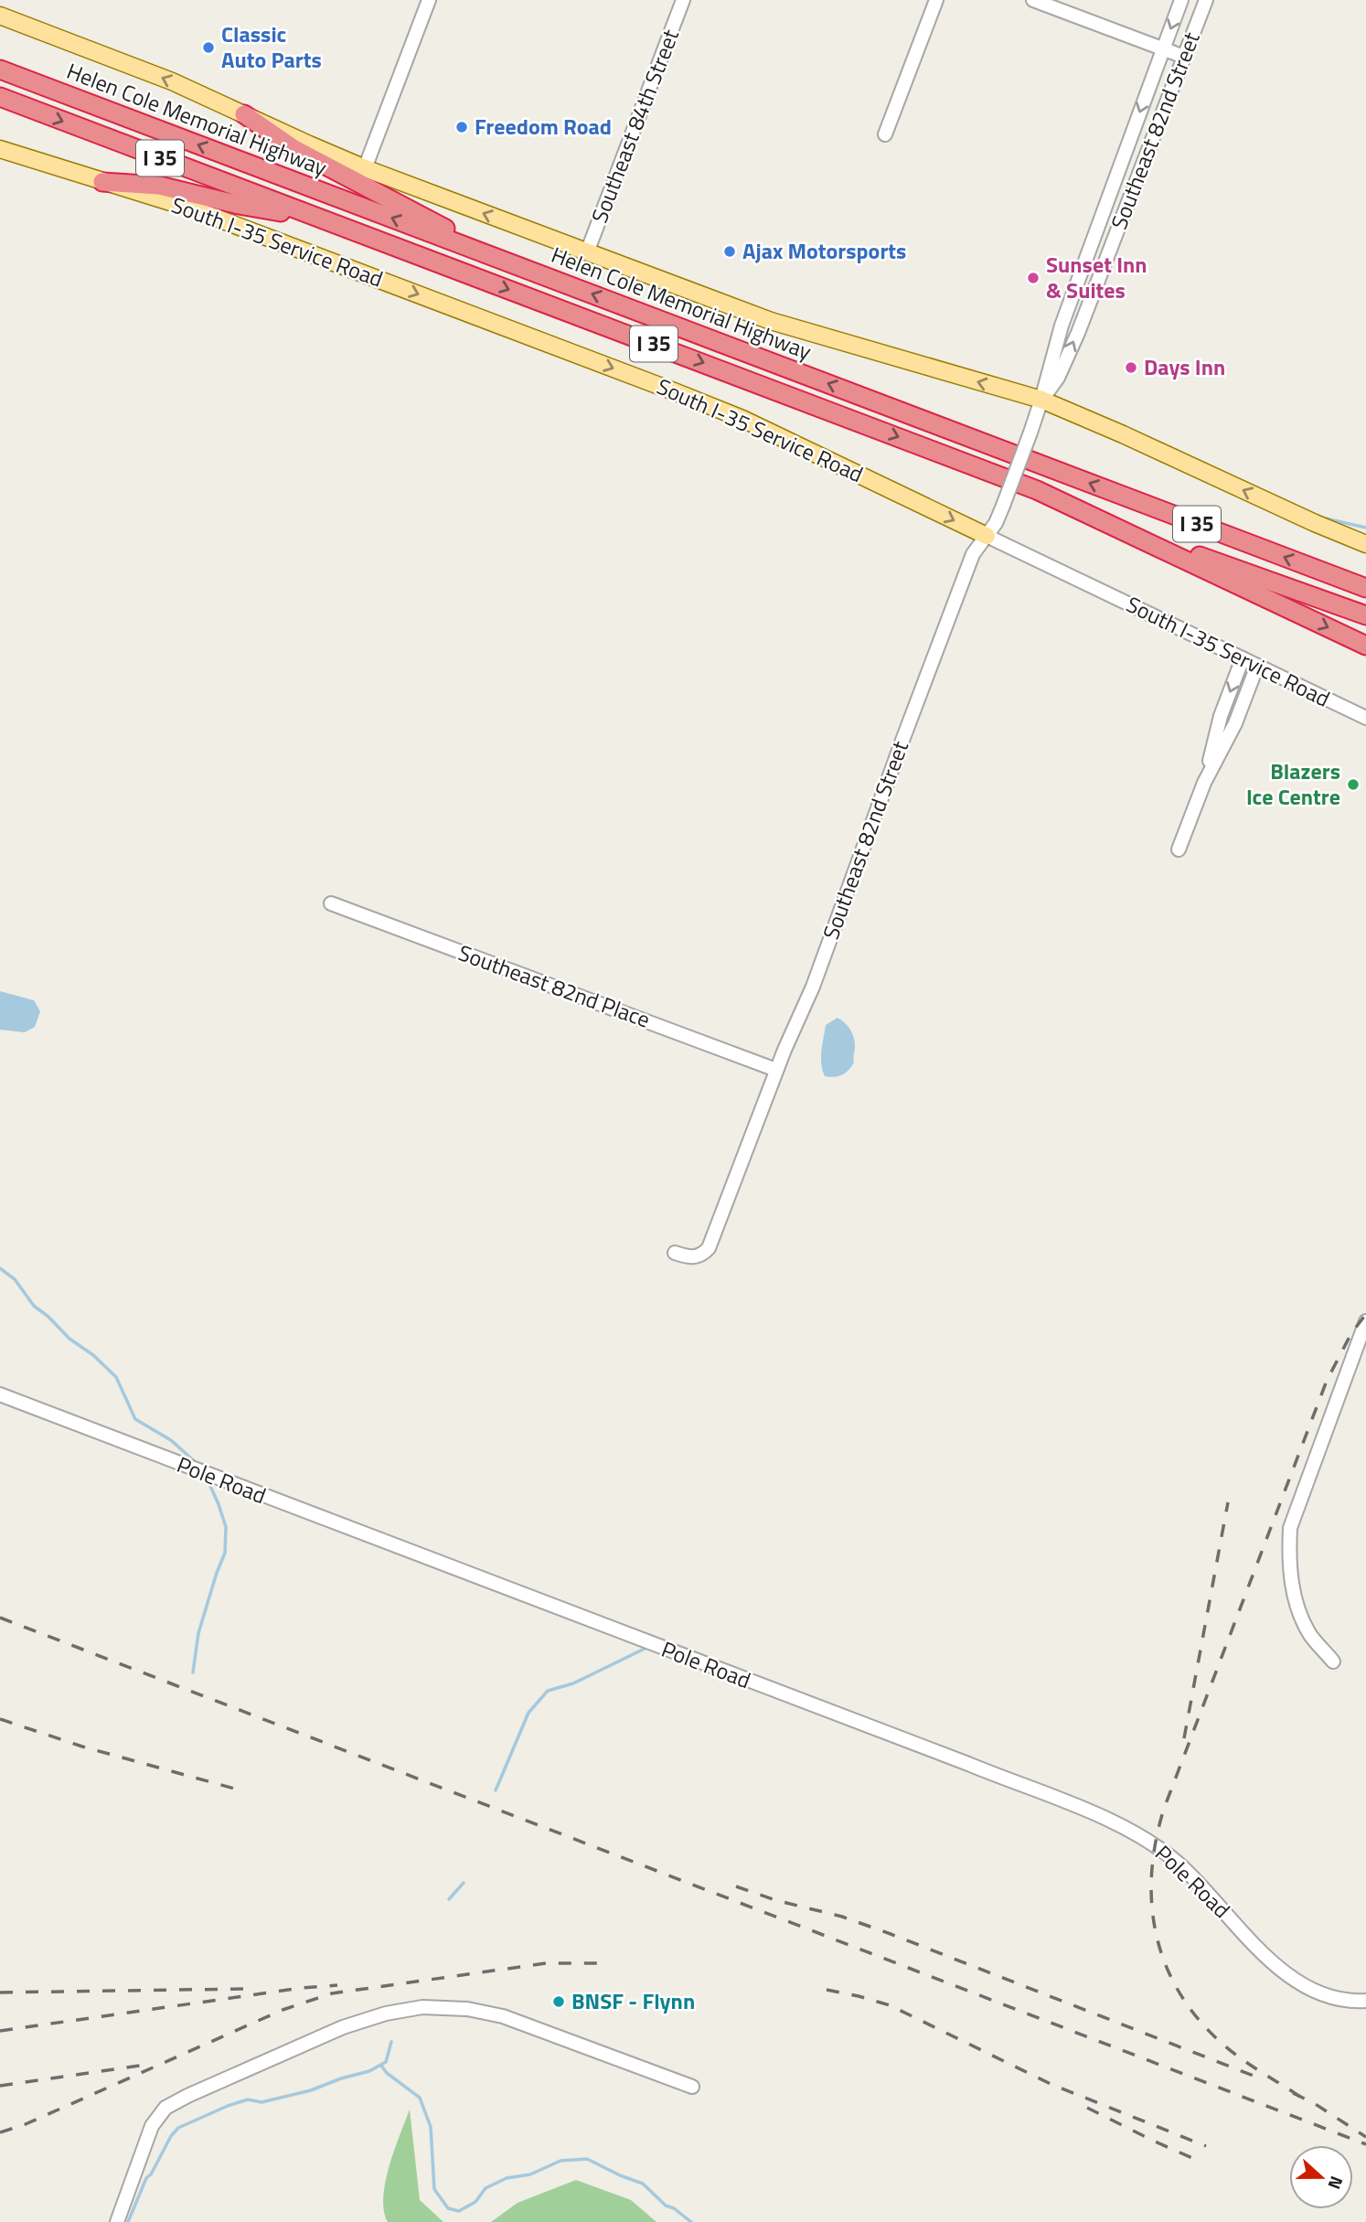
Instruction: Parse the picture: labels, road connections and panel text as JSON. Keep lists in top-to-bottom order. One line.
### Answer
{"streets":{"highway":["Helen Cole Memorial Highway","I 35"],"main road":["South I-35 Service Road"],"street":["Southeast 84th Street","Southeast 82nd Street","Southeast 82nd Place","Pole Road"]},"crossings":[["Southeast 82nd Street","South I-35 Service Road"],["Southeast 82nd Street","Southeast 82nd Place"]],"places":["Classic Auto Parts","Freedom Road","Ajax Motorsports","Sunset Inn & Suites","Days Inn","Blazers Ice Centre","BNSF - Flynn"],"north":"right"}
